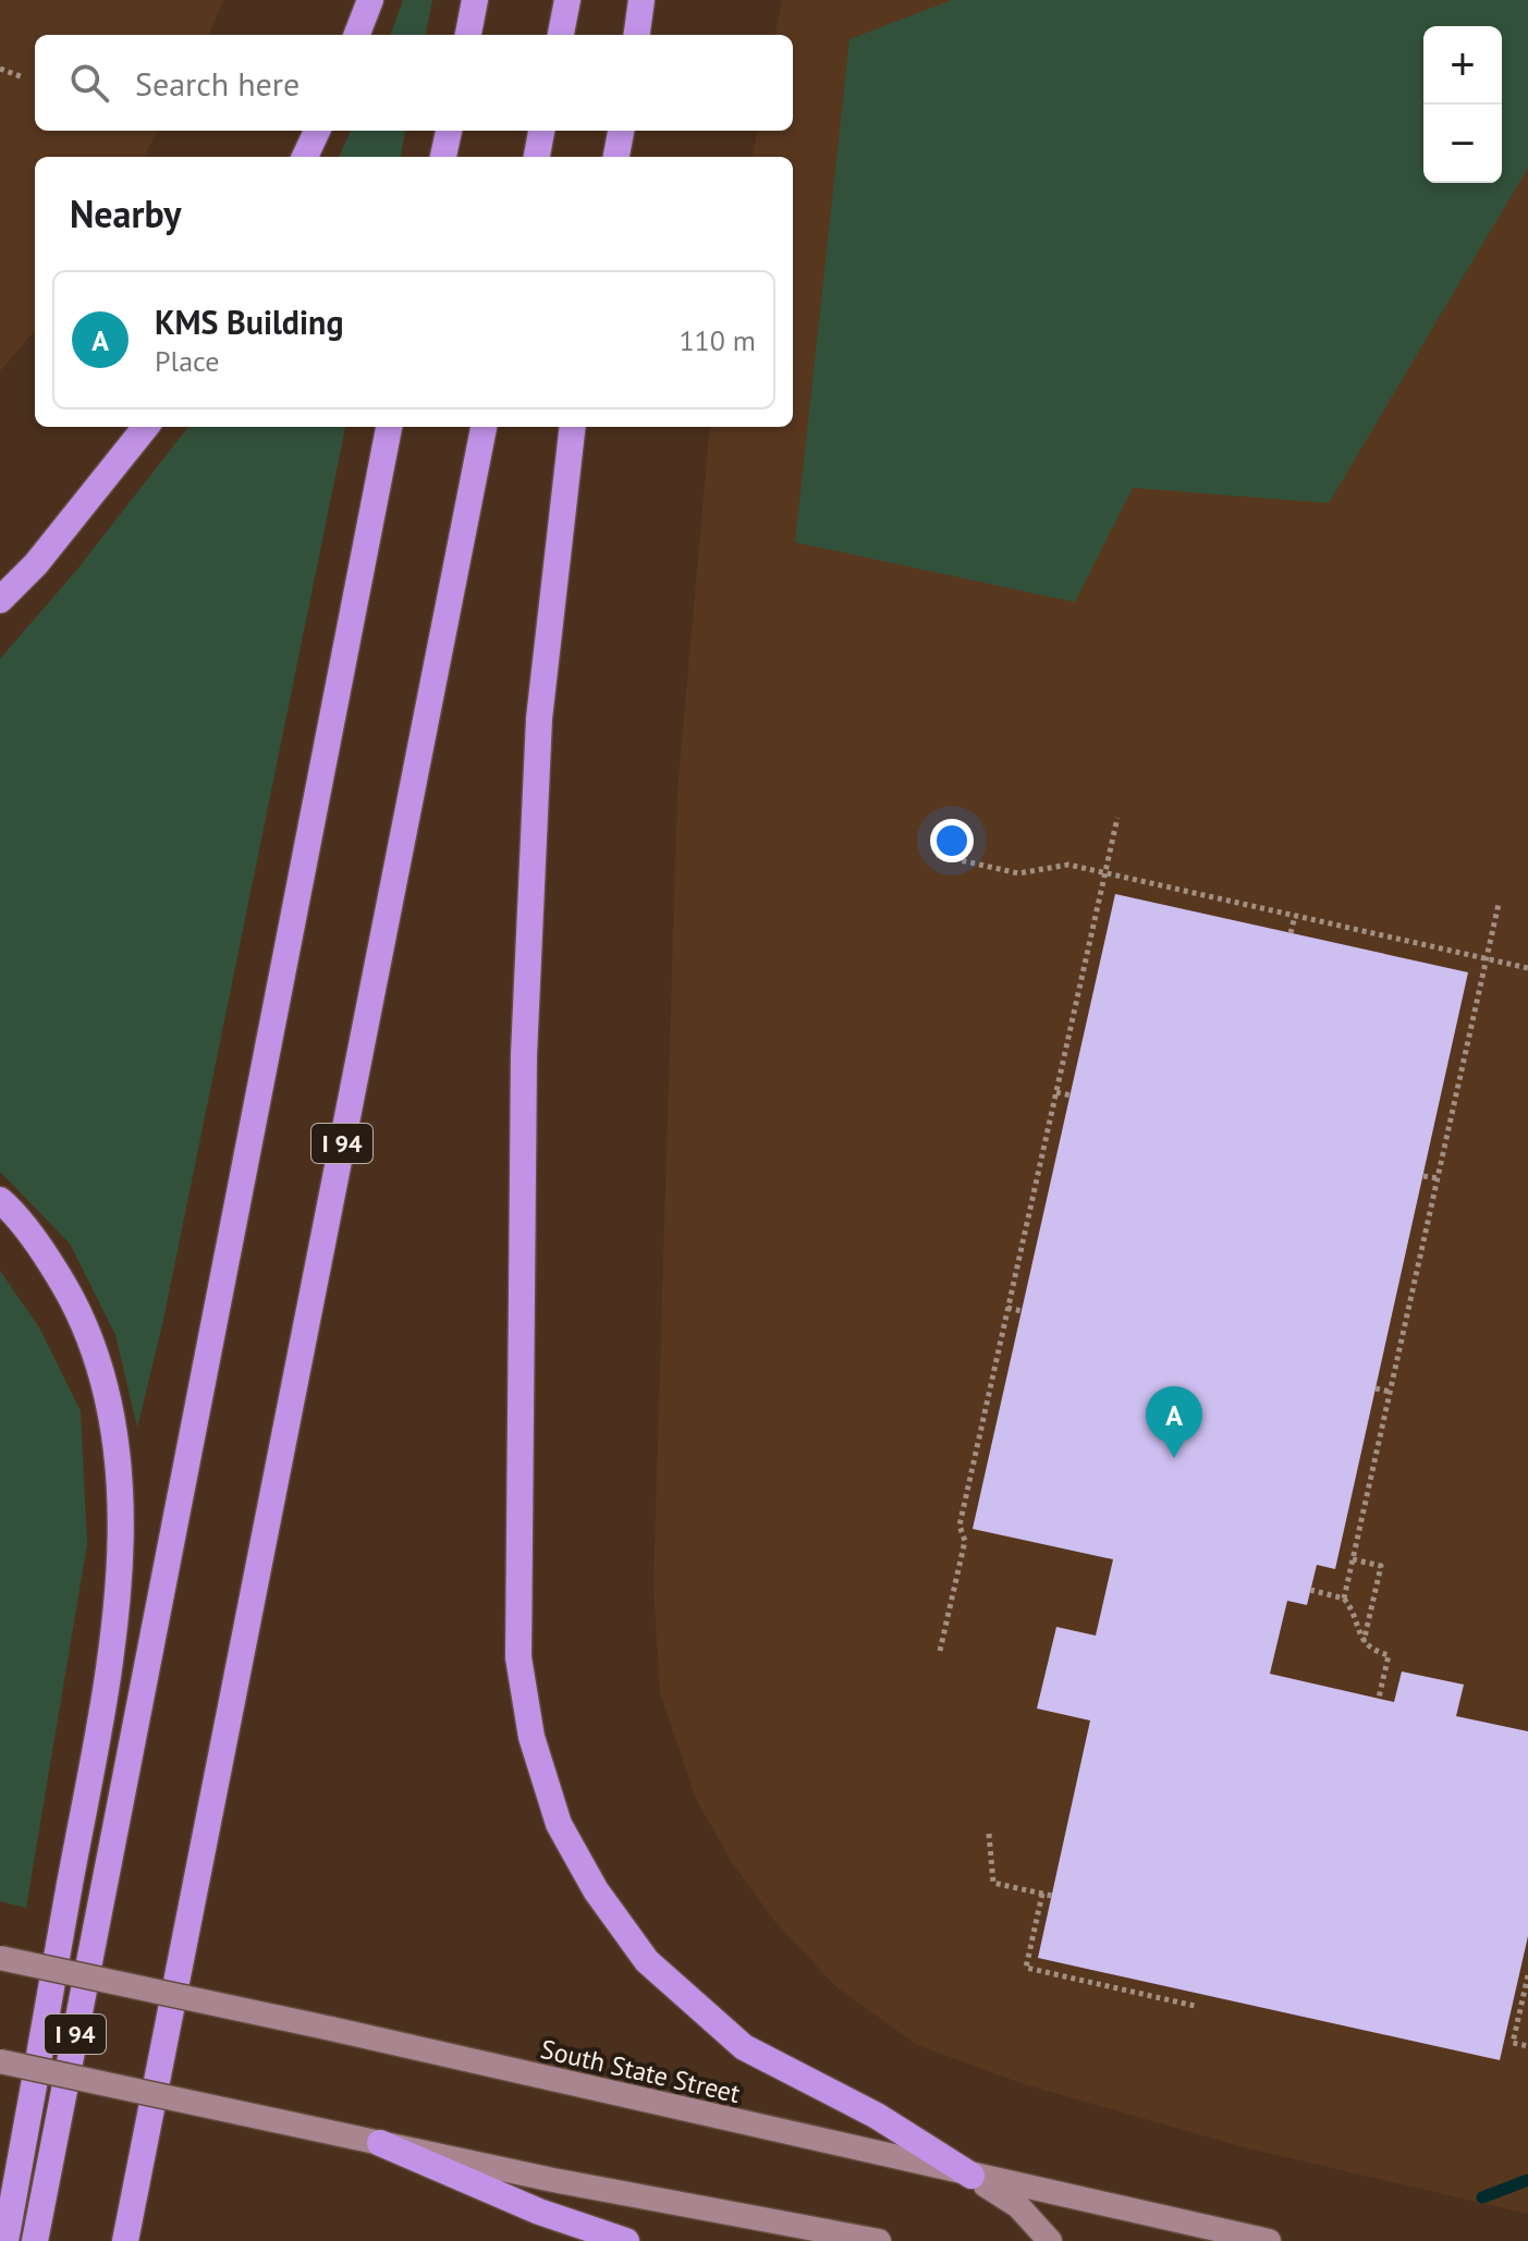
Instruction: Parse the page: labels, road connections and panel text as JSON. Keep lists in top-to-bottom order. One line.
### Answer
{"streets":{"highway":["I 94"],"main road":["South State Street"]},"page":{"map_buttons":["+","−"],"search":"Search here","heading":"Nearby","list":[{"mark":"A","name":"KMS Building","note":"Place","value":"110 m"}],"pins":"A"}}
